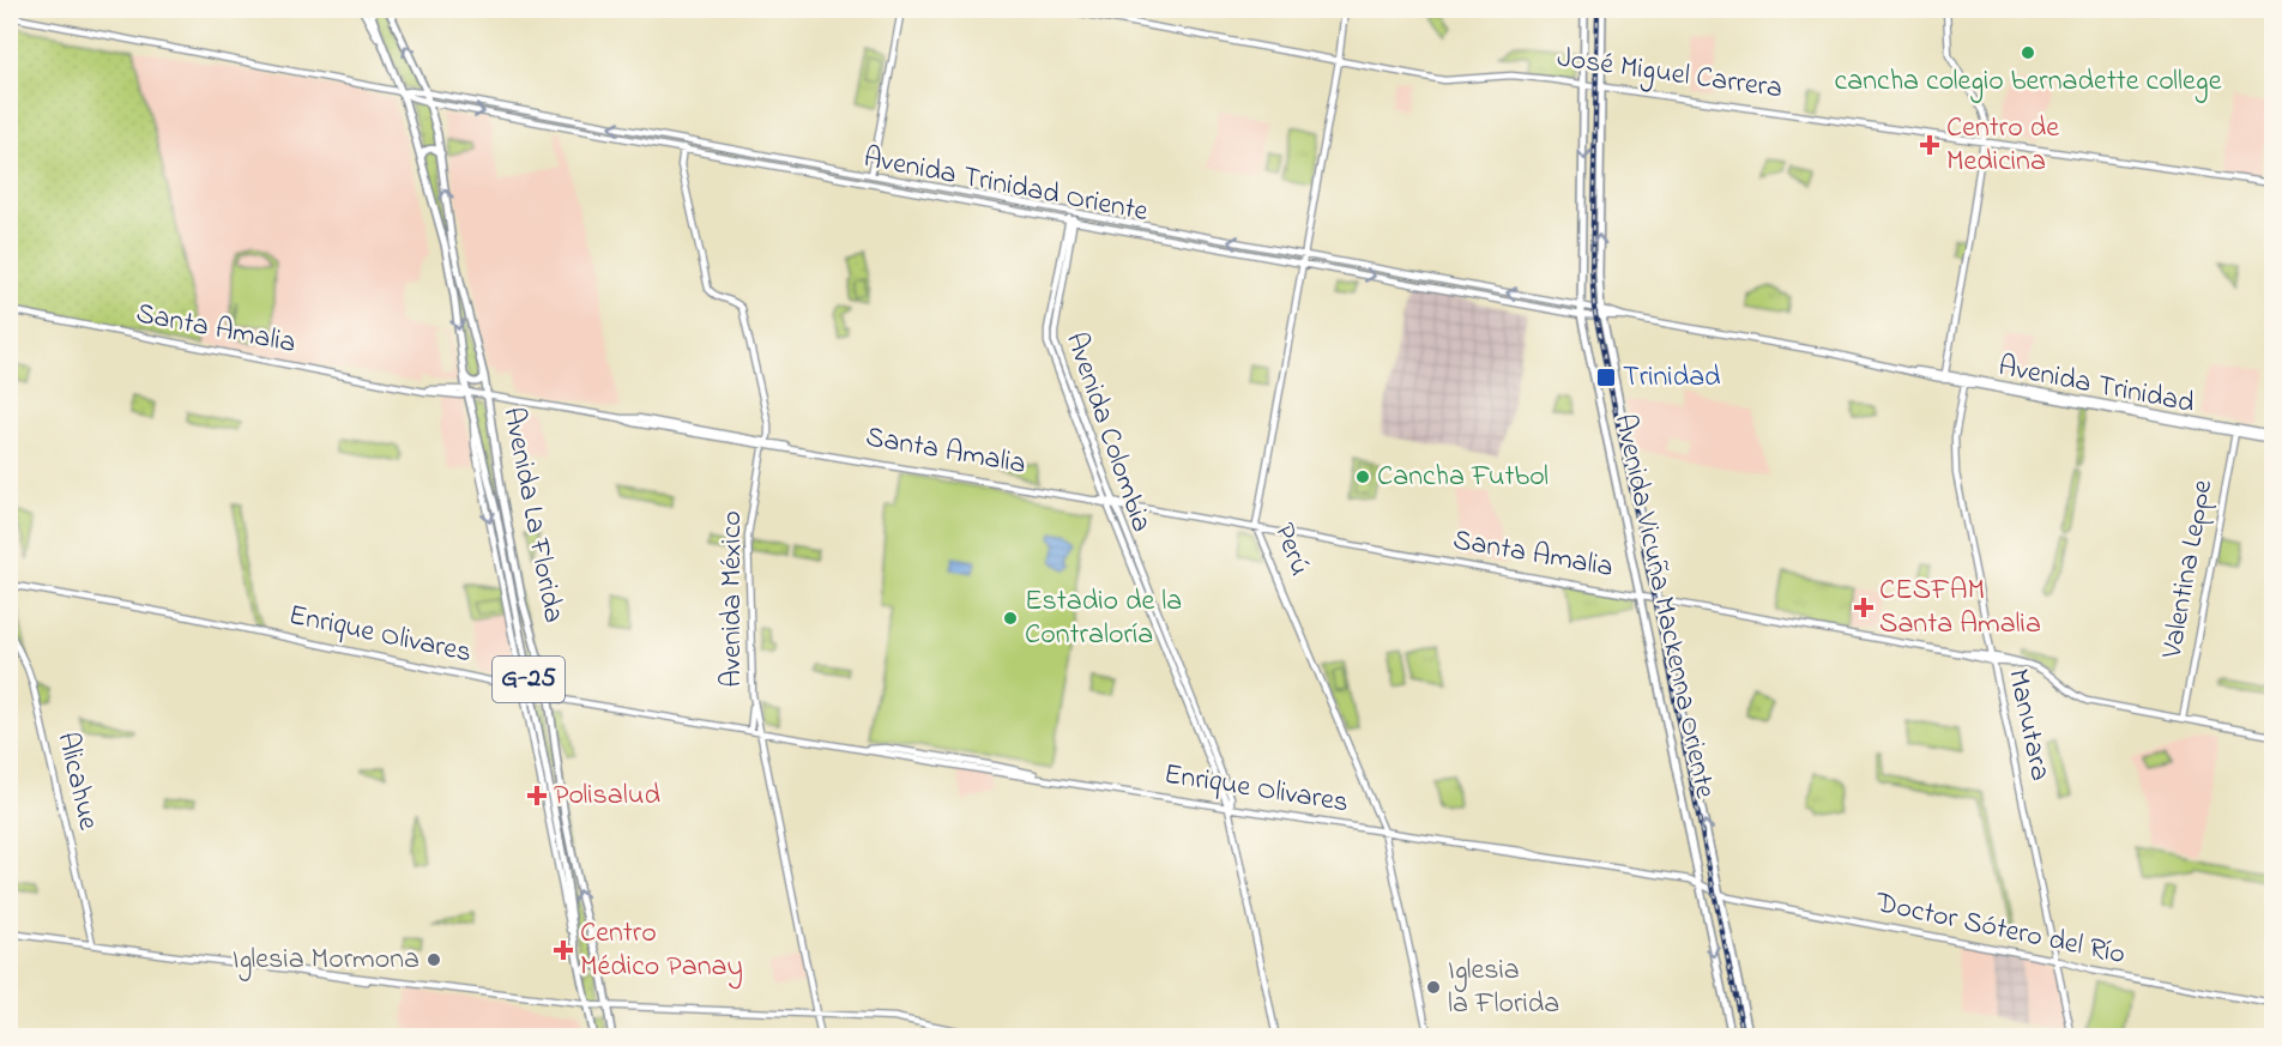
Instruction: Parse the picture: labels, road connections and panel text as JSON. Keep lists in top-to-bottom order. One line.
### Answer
{"streets":{"main road":["Avenida La Florida","Avenida Vicuña Mackenna Oriente","G-25"],"street":["José Miguel Carrera","Avenida Trinidad Oriente","Santa Amalia","Avenida Trinidad","Avenida Colombia","Perú","Valentina Leppe","Avenida México","Enrique Olivares","Manutara","Alicahue","Doctor Sótero del Río"]},"crossings":[["José Miguel Carrera","Perú"],["José Miguel Carrera","Avenida Vicuña Mackenna Oriente"],["Avenida Trinidad Oriente","Avenida Trinidad"],["Avenida Trinidad Oriente","Avenida Colombia"],["Avenida Trinidad Oriente","Avenida La Florida"],["Avenida Trinidad Oriente","Perú"],["Avenida Trinidad Oriente","Avenida México"],["Avenida Trinidad Oriente","Avenida Vicuña Mackenna Oriente"],["Avenida Trinidad Oriente","G-25"],["Santa Amalia","Avenida Colombia"],["Santa Amalia","Avenida La Florida"],["Santa Amalia","Perú"],["Santa Amalia","Valentina Leppe"],["Santa Amalia","Avenida México"],["Santa Amalia","Avenida Vicuña Mackenna Oriente"],["Santa Amalia","Manutara"],["Avenida Trinidad","Valentina Leppe"],["Avenida Trinidad","Manutara"],["Avenida Colombia","Enrique Olivares"],["Avenida La Florida","Enrique Olivares"],["Avenida La Florida","G-25"],["Perú","Enrique Olivares"],["Avenida México","Enrique Olivares"],["Avenida Vicuña Mackenna Oriente","Enrique Olivares"],["Enrique Olivares","Doctor Sótero del Río"],["Manutara","Doctor Sótero del Río"]],"places":{"other":["cancha colegio bernadette college","Cancha Futbol","Estadio de la Contraloría","Iglesia Mormona","Iglesia la Florida"],"health":["Centro de Medicina","CESFAM Santa Amalia","Polisalud","Centro Médico Panay"],"transit":["Trinidad"]}}
